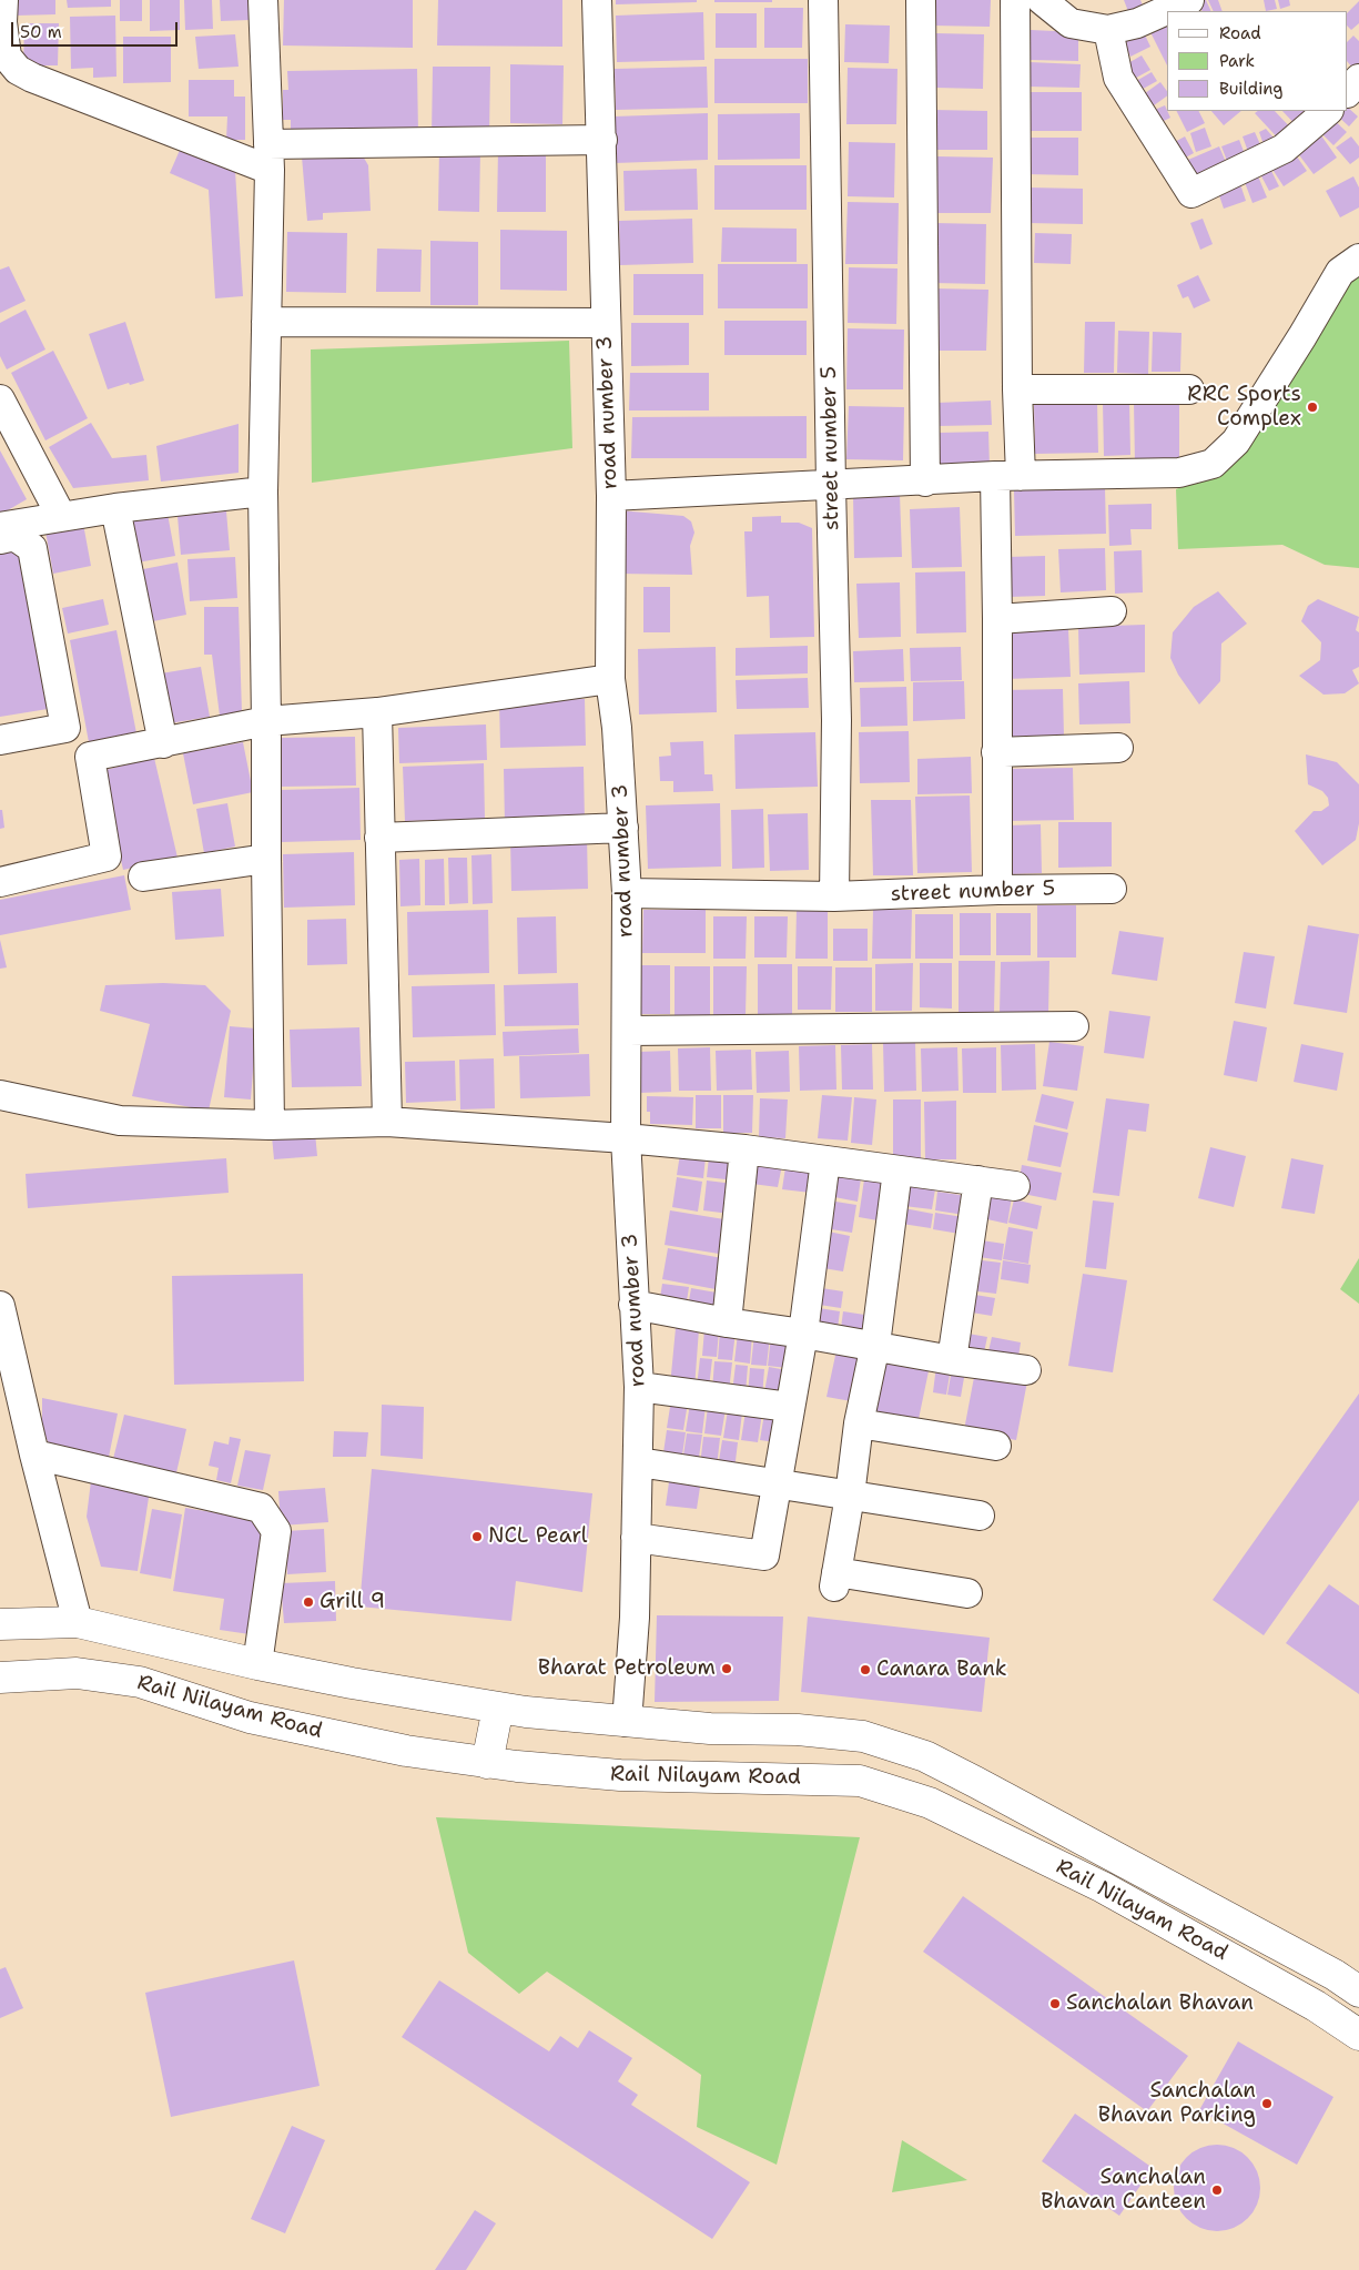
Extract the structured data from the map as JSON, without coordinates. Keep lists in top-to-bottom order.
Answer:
{
  "streets": {
    "main road": ["Rail Nilayam Road"],
    "street": ["road number 3", "street number 5"]
  },
  "crossings": [
    ["road number 3", "street number 5"],
    ["road number 3", "Rail Nilayam Road"]
  ],
  "places": [
    "RRC Sports Complex",
    "NCL Pearl",
    "Grill 9",
    "Bharat Petroleum",
    "Canara Bank",
    "Sanchalan Bhavan",
    "Sanchalan Bhavan Parking",
    "Sanchalan Bhavan Canteen"
  ],
  "legend": ["Road", "Park", "Building"],
  "scale_bar": "50 m"
}
